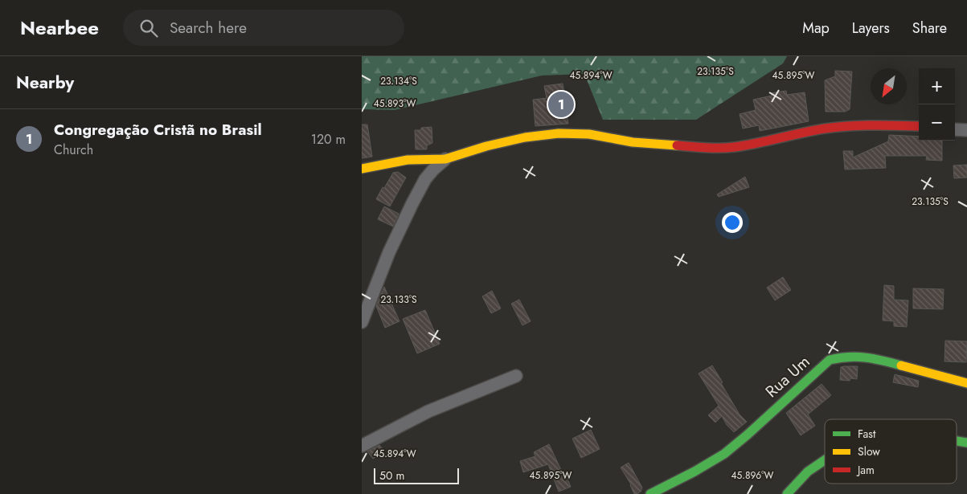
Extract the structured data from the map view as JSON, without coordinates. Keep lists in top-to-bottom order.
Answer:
{
  "streets": {
    "street": ["Rua Um"]
  },
  "legend": ["Fast", "Slow", "Jam"],
  "scale_bar": "50 m",
  "north": "bottom left",
  "page": {
    "header": "Nearbee",
    "search": "Search here",
    "nav": ["Map", "Layers", "Share"],
    "heading": "Nearby",
    "map_buttons": ["+", "−"],
    "pins": "1",
    "list": [
      {
        "mark": "1",
        "name": "Congregação Cristã no Brasil",
        "note": "Church",
        "value": "120 m"
      }
    ],
    "scale": "50 m"
  },
  "coordinates": [
    "23.135°S",
    "45.894°W",
    "45.895°W",
    "23.134°S",
    "45.893°W",
    "23.133°S",
    "45.896°W"
  ]
}
